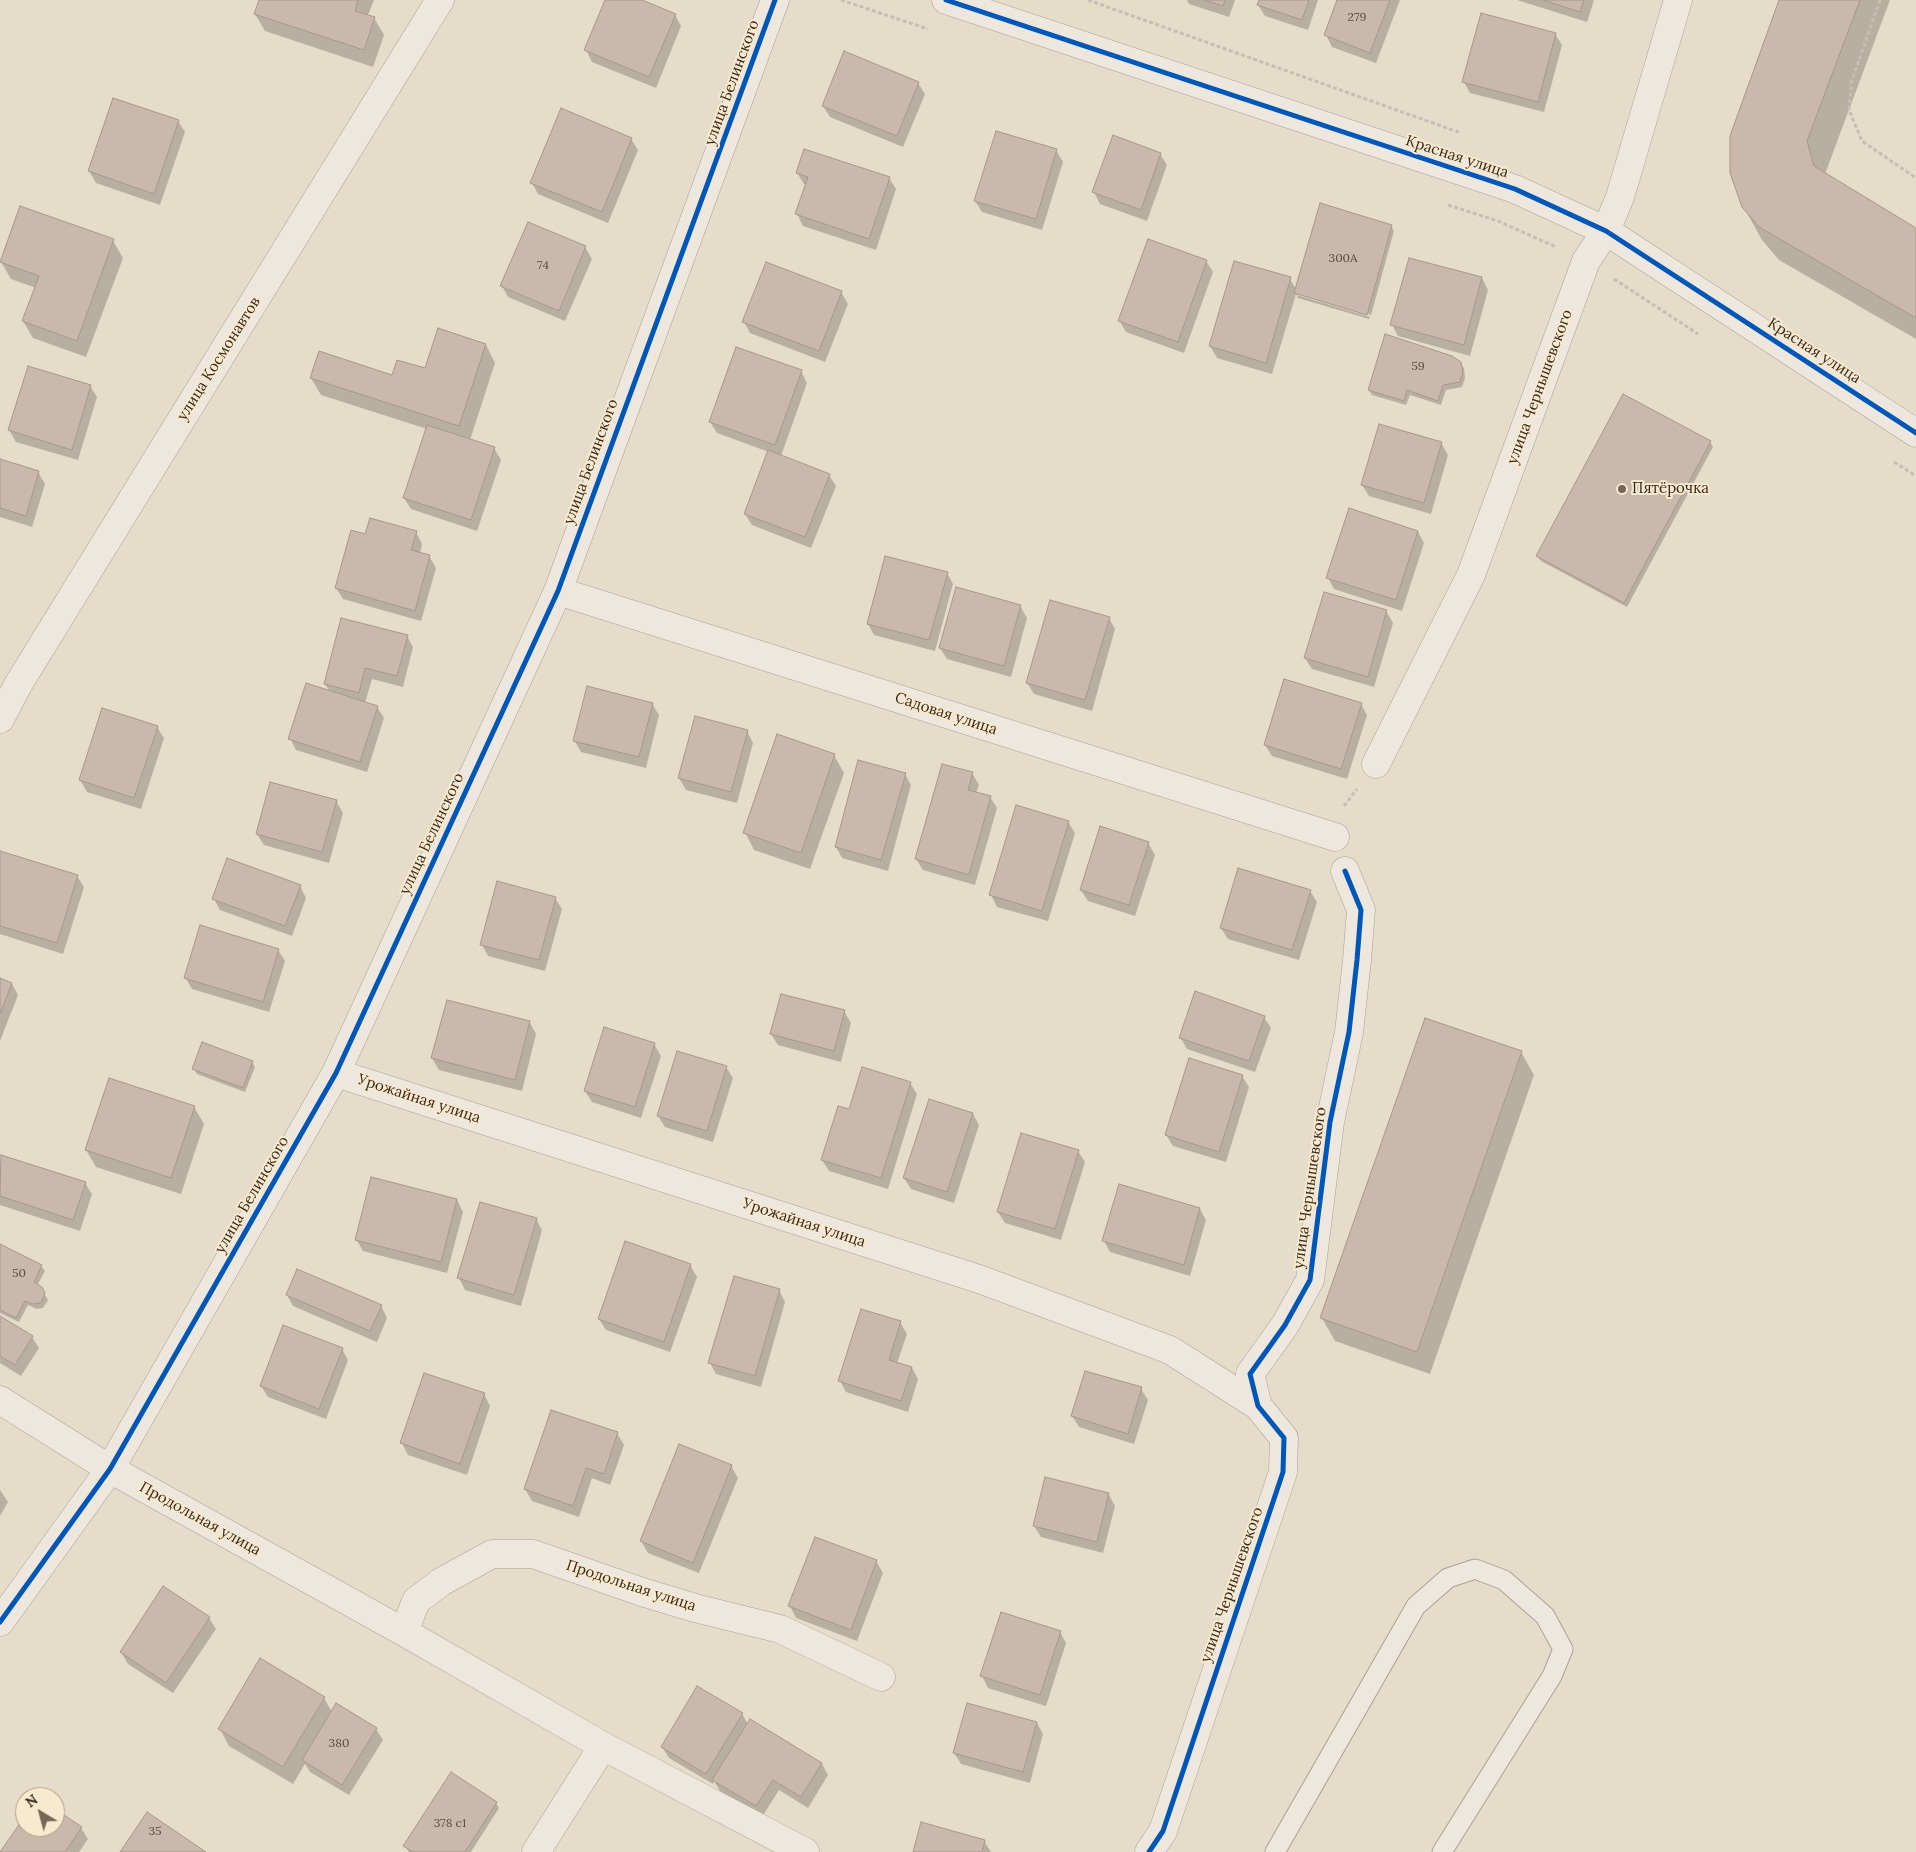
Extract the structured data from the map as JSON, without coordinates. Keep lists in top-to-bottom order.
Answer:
{
  "streets": {
    "street": [
      "улица Белинского",
      "Красная улица",
      "улица Космонавтов",
      "улица Чернышевского",
      "Садовая улица",
      "Урожайная улица",
      "Продольная улица"
    ]
  },
  "crossings": [
    ["улица Белинского", "Садовая улица"],
    ["улица Белинского", "Урожайная улица"],
    ["улица Белинского", "Продольная улица"],
    ["Красная улица", "улица Чернышевского"],
    ["улица Чернышевского", "Урожайная улица"]
  ],
  "places": ["Пятёрочка"],
  "house_numbers": [
    "279",
    "300А",
    "74",
    "59",
    "50",
    "380",
    "378 с1",
    "35"
  ],
  "north": "top left"
}
